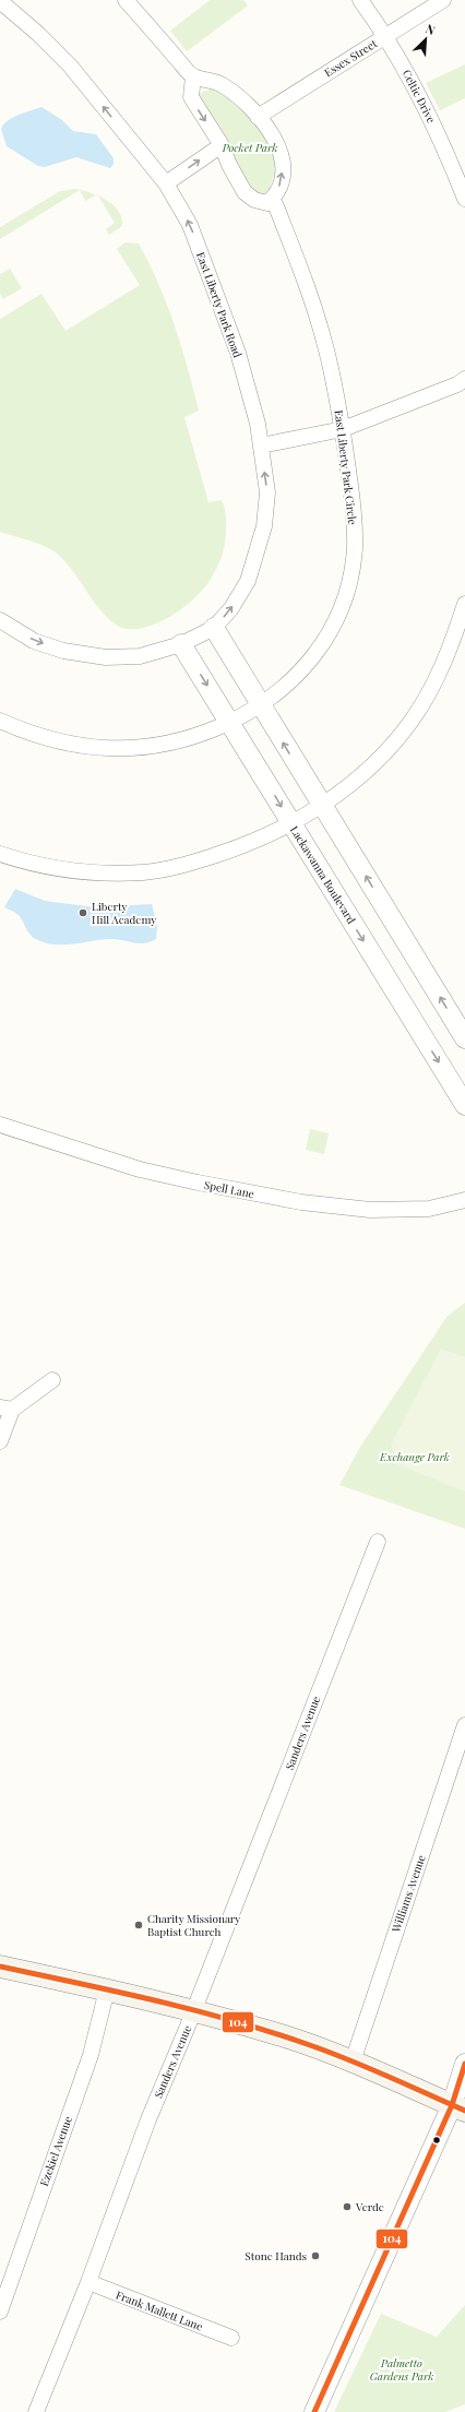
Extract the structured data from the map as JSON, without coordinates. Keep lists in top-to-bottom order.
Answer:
{
  "streets": {
    "street": [
      "Essex Street",
      "Celtic Drive",
      "East Liberty Park Road",
      "East Liberty Park Circle",
      "Lackawanna Boulevard",
      "Spell Lane",
      "Sanders Avenue",
      "Williams Avenue",
      "Ezekiel Avenue",
      "Frank Mallett Lane"
    ]
  },
  "crossings": [
    ["Essex Street", "Celtic Drive"],
    ["East Liberty Park Road", "Lackawanna Boulevard"],
    ["East Liberty Park Circle", "Lackawanna Boulevard"],
    ["Sanders Avenue", "Frank Mallett Lane"]
  ],
  "parks": ["Pocket Park", "Exchange Park", "Palmetto Gardens Park"],
  "places": [
    "Liberty Hill Academy",
    "Charity Missionary Baptist Church",
    "Verde",
    "Stone Hands"
  ],
  "lines": ["transit line 104"],
  "north": "top right"
}
